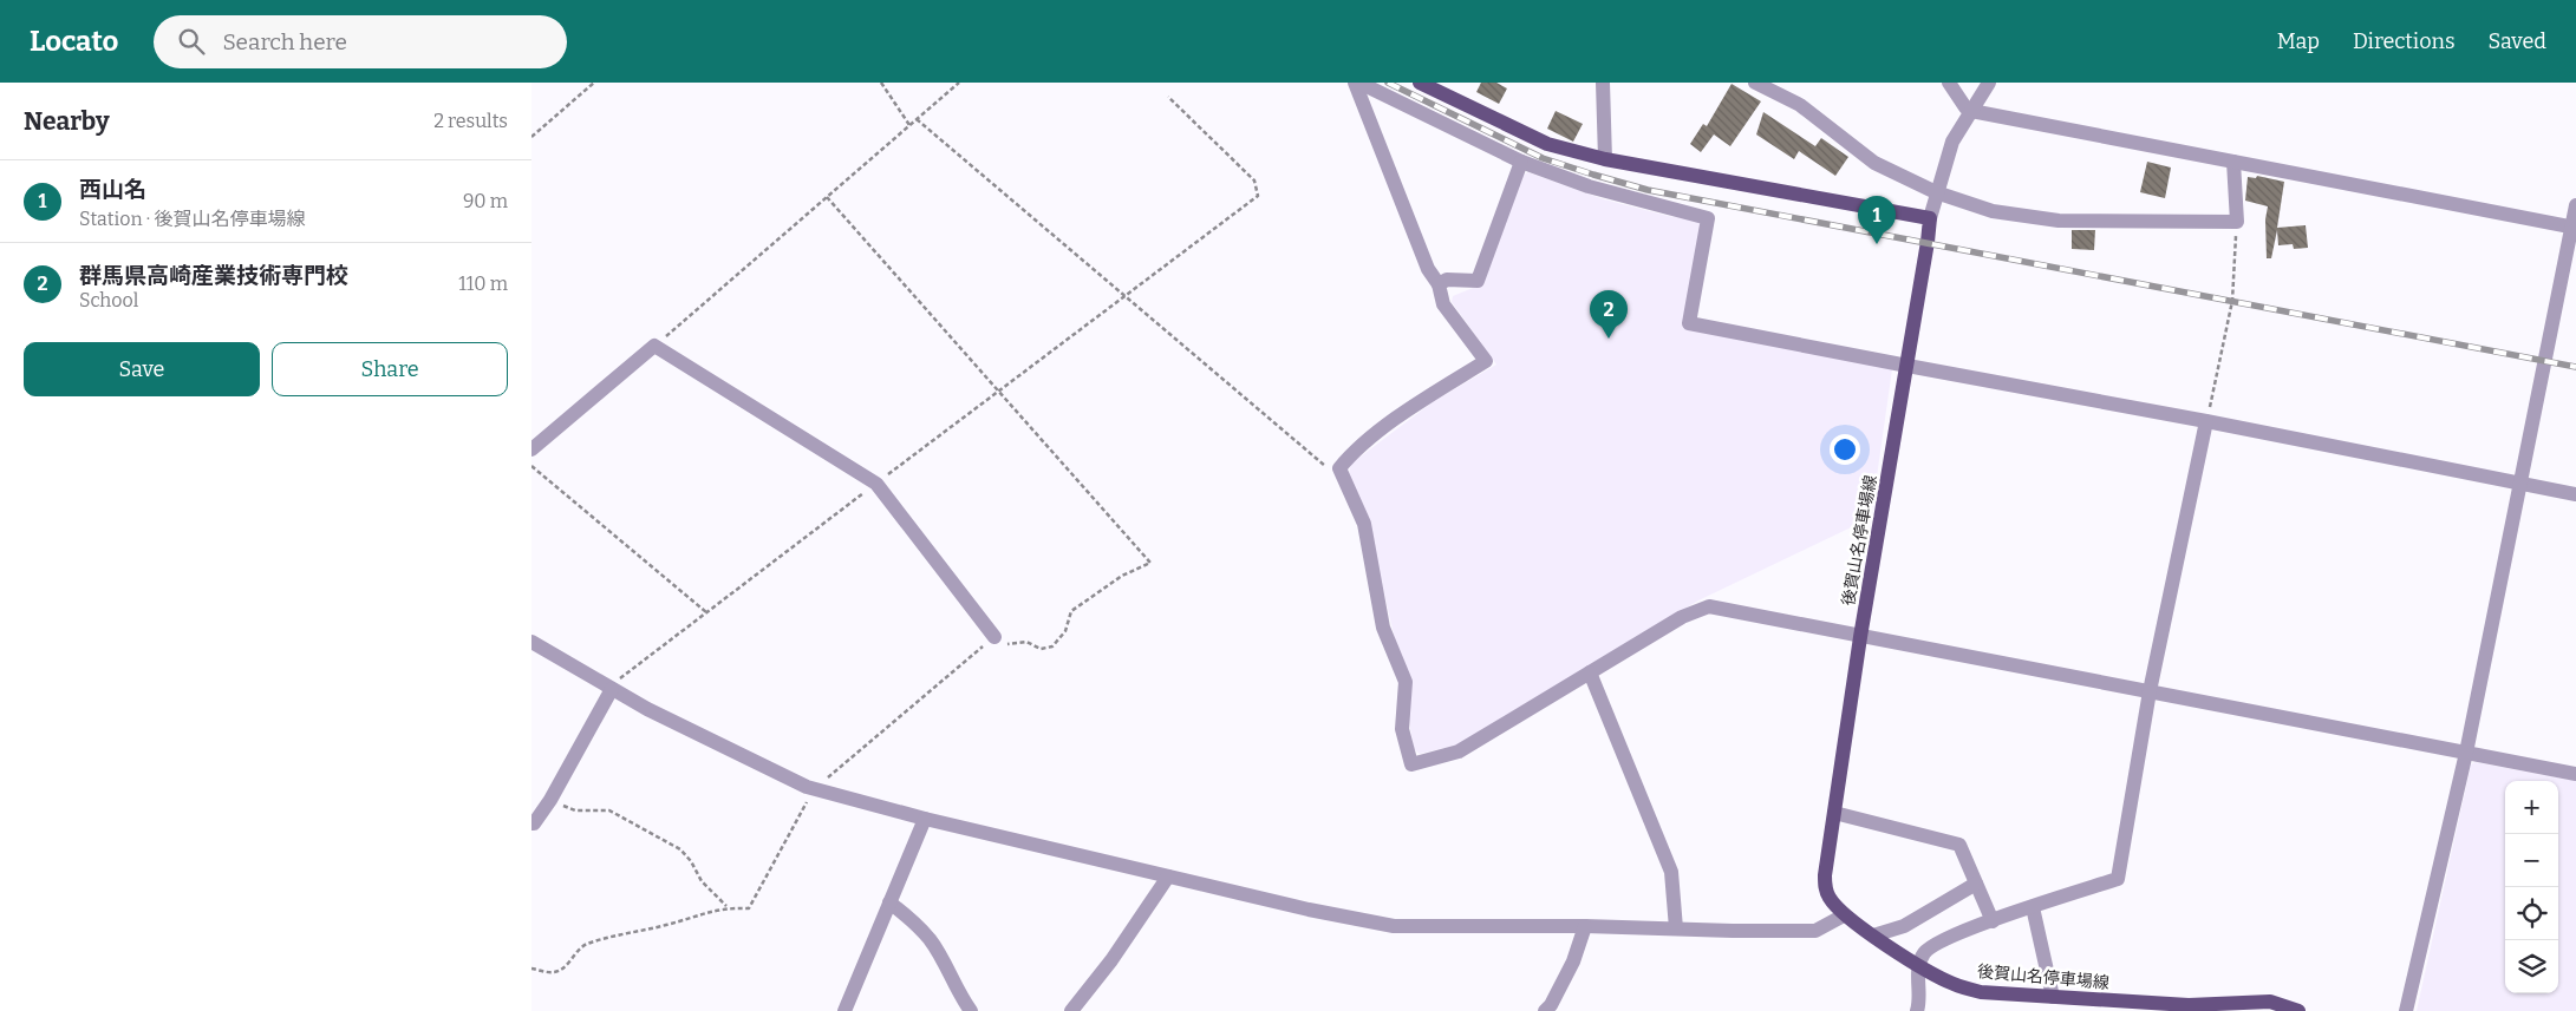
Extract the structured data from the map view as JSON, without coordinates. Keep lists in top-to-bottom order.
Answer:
{
  "streets": {
    "main road": ["後賀山名停車場線"]
  },
  "page": {
    "header": "Locato",
    "search": "Search here",
    "nav": ["Map", "Directions", "Saved"],
    "heading": ["Nearby", "2 results"],
    "list": [
      {
        "mark": "1",
        "name": "西山名",
        "note": "Station · 後賀山名停車場線",
        "value": "90 m"
      },
      {
        "mark": "2",
        "name": "群馬県高崎産業技術専門校",
        "note": "School",
        "value": "110 m"
      }
    ],
    "pins": ["1", "2"],
    "buttons": ["Save", "Share"],
    "map_buttons": ["+", "−"]
  }
}
